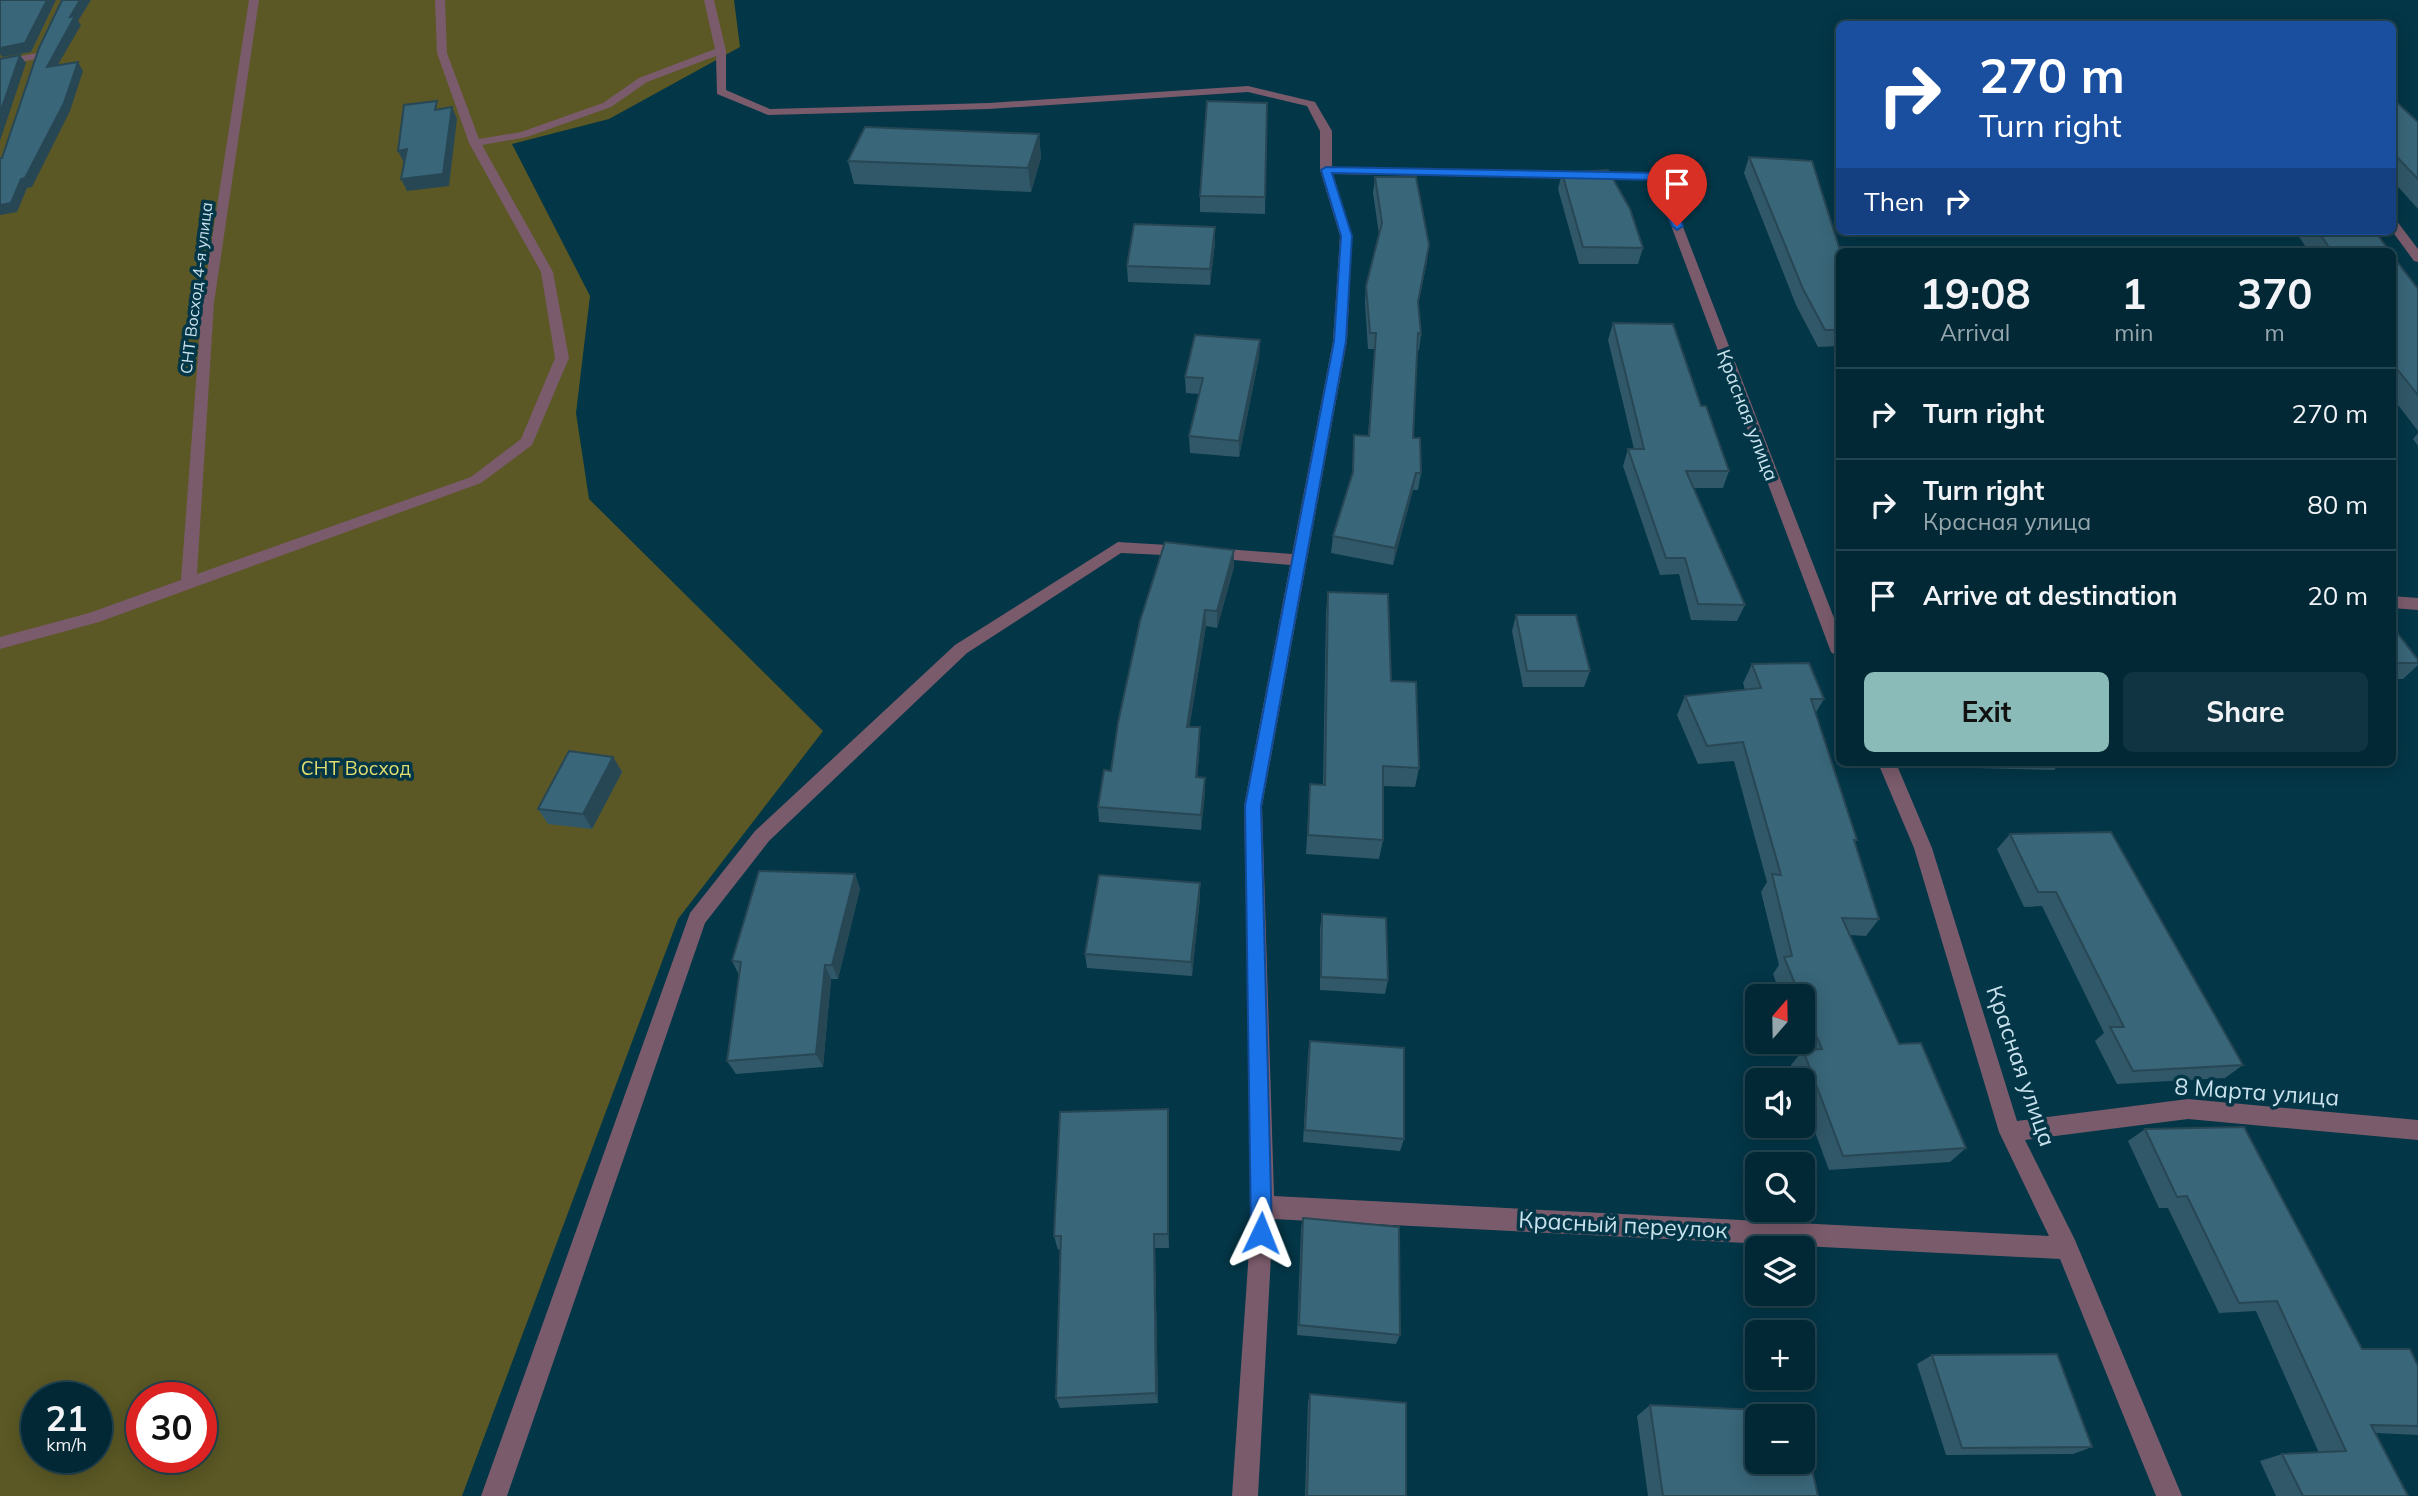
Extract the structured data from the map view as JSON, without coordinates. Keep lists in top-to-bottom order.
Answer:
{
  "streets": {
    "street": [
      "СНТ Восход 4-я улица",
      "Красная улица",
      "8 Марта улица",
      "Красный переулок"
    ]
  },
  "crossings": [
    ["Красная улица", "8 Марта улица"],
    ["Красная улица", "Красный переулок"]
  ],
  "parks": ["СНТ Восход"],
  "north": "top",
  "page": {
    "turn": ["270 m", "Turn right"],
    "then": "Then",
    "eta": [
      "19:08",
      "Arrival",
      "1",
      "min",
      "370",
      "m"
    ],
    "list": [
      {
        "name": "Turn right",
        "value": "270 m"
      },
      {
        "name": "Turn right",
        "note": "Красная улица",
        "value": "80 m"
      },
      {
        "name": "Arrive at destination",
        "value": "20 m"
      }
    ],
    "buttons": ["Exit", "Share"],
    "map_buttons": ["+", "−"],
    "speed": "21 km/h",
    "limit": "30"
  }
}
